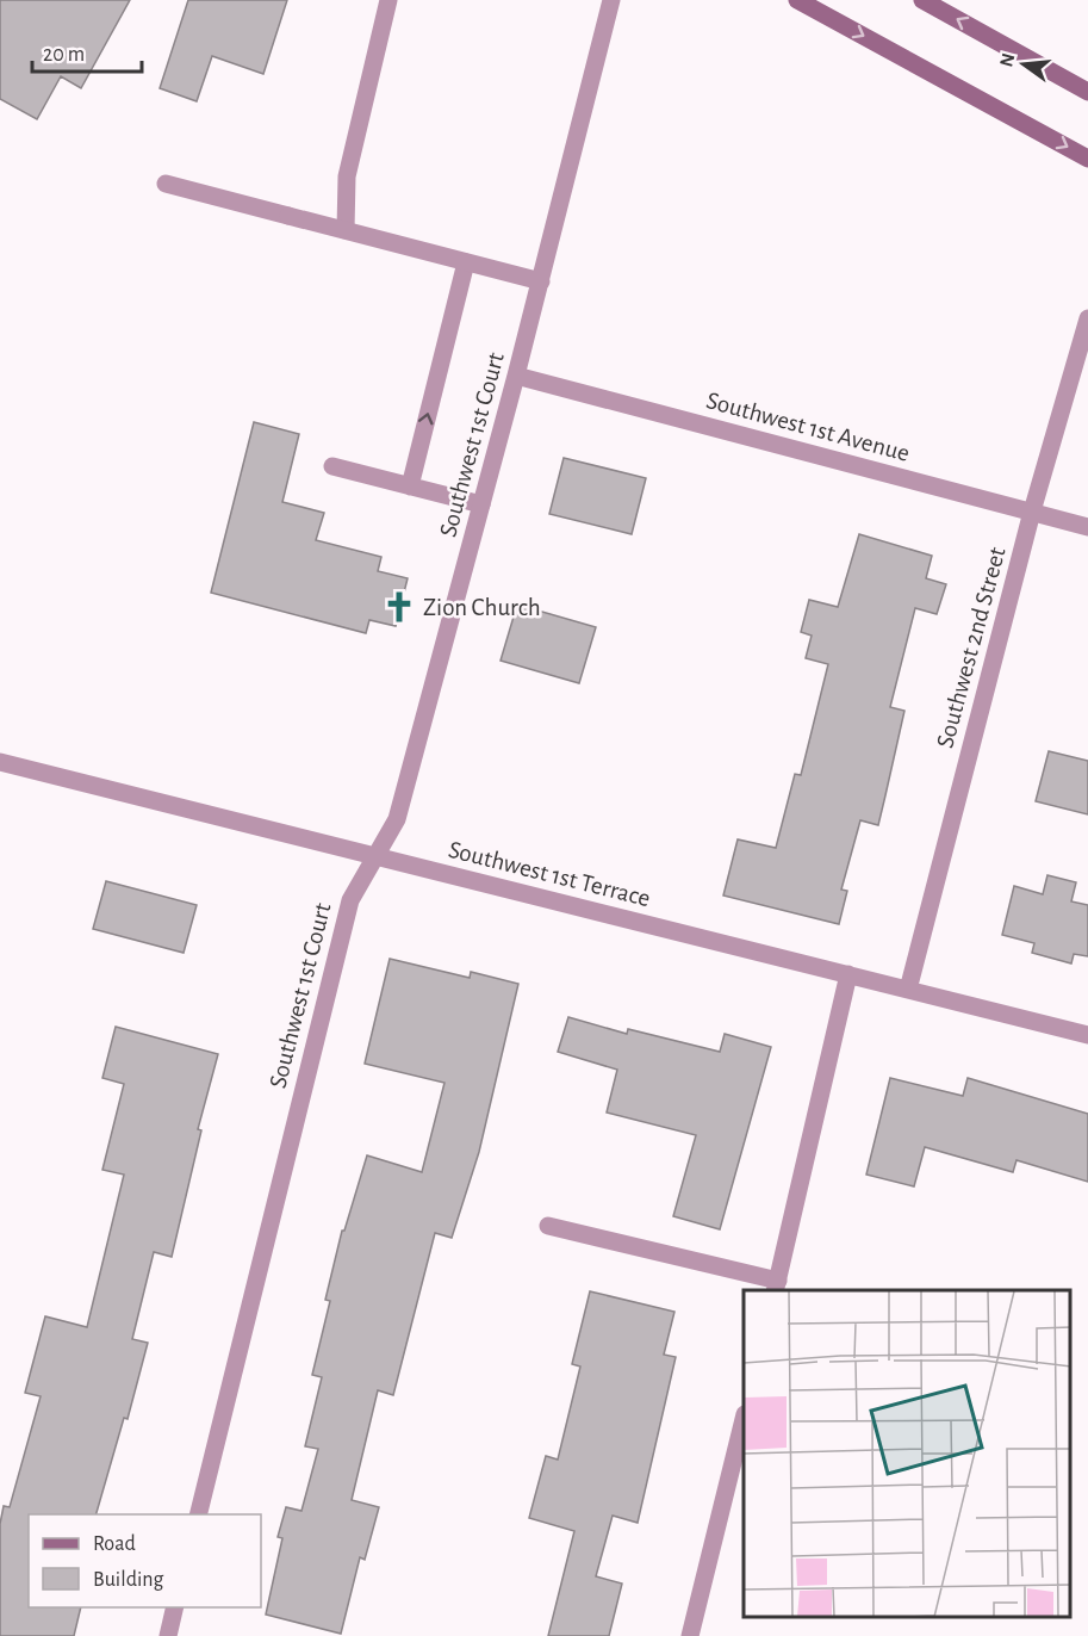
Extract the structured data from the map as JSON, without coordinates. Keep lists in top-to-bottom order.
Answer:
{
  "streets": {
    "street": [
      "Southwest 1st Avenue",
      "Southwest 1st Court",
      "Southwest 2nd Street",
      "Southwest 1st Terrace"
    ]
  },
  "crossings": [
    ["Southwest 1st Avenue", "Southwest 1st Court"],
    ["Southwest 1st Avenue", "Southwest 2nd Street"],
    ["Southwest 1st Court", "Southwest 1st Terrace"],
    ["Southwest 2nd Street", "Southwest 1st Terrace"]
  ],
  "places": {
    "church": ["Zion Church"]
  },
  "legend": ["Road", "Building"],
  "scale_bar": "20 m",
  "north": "left"
}
